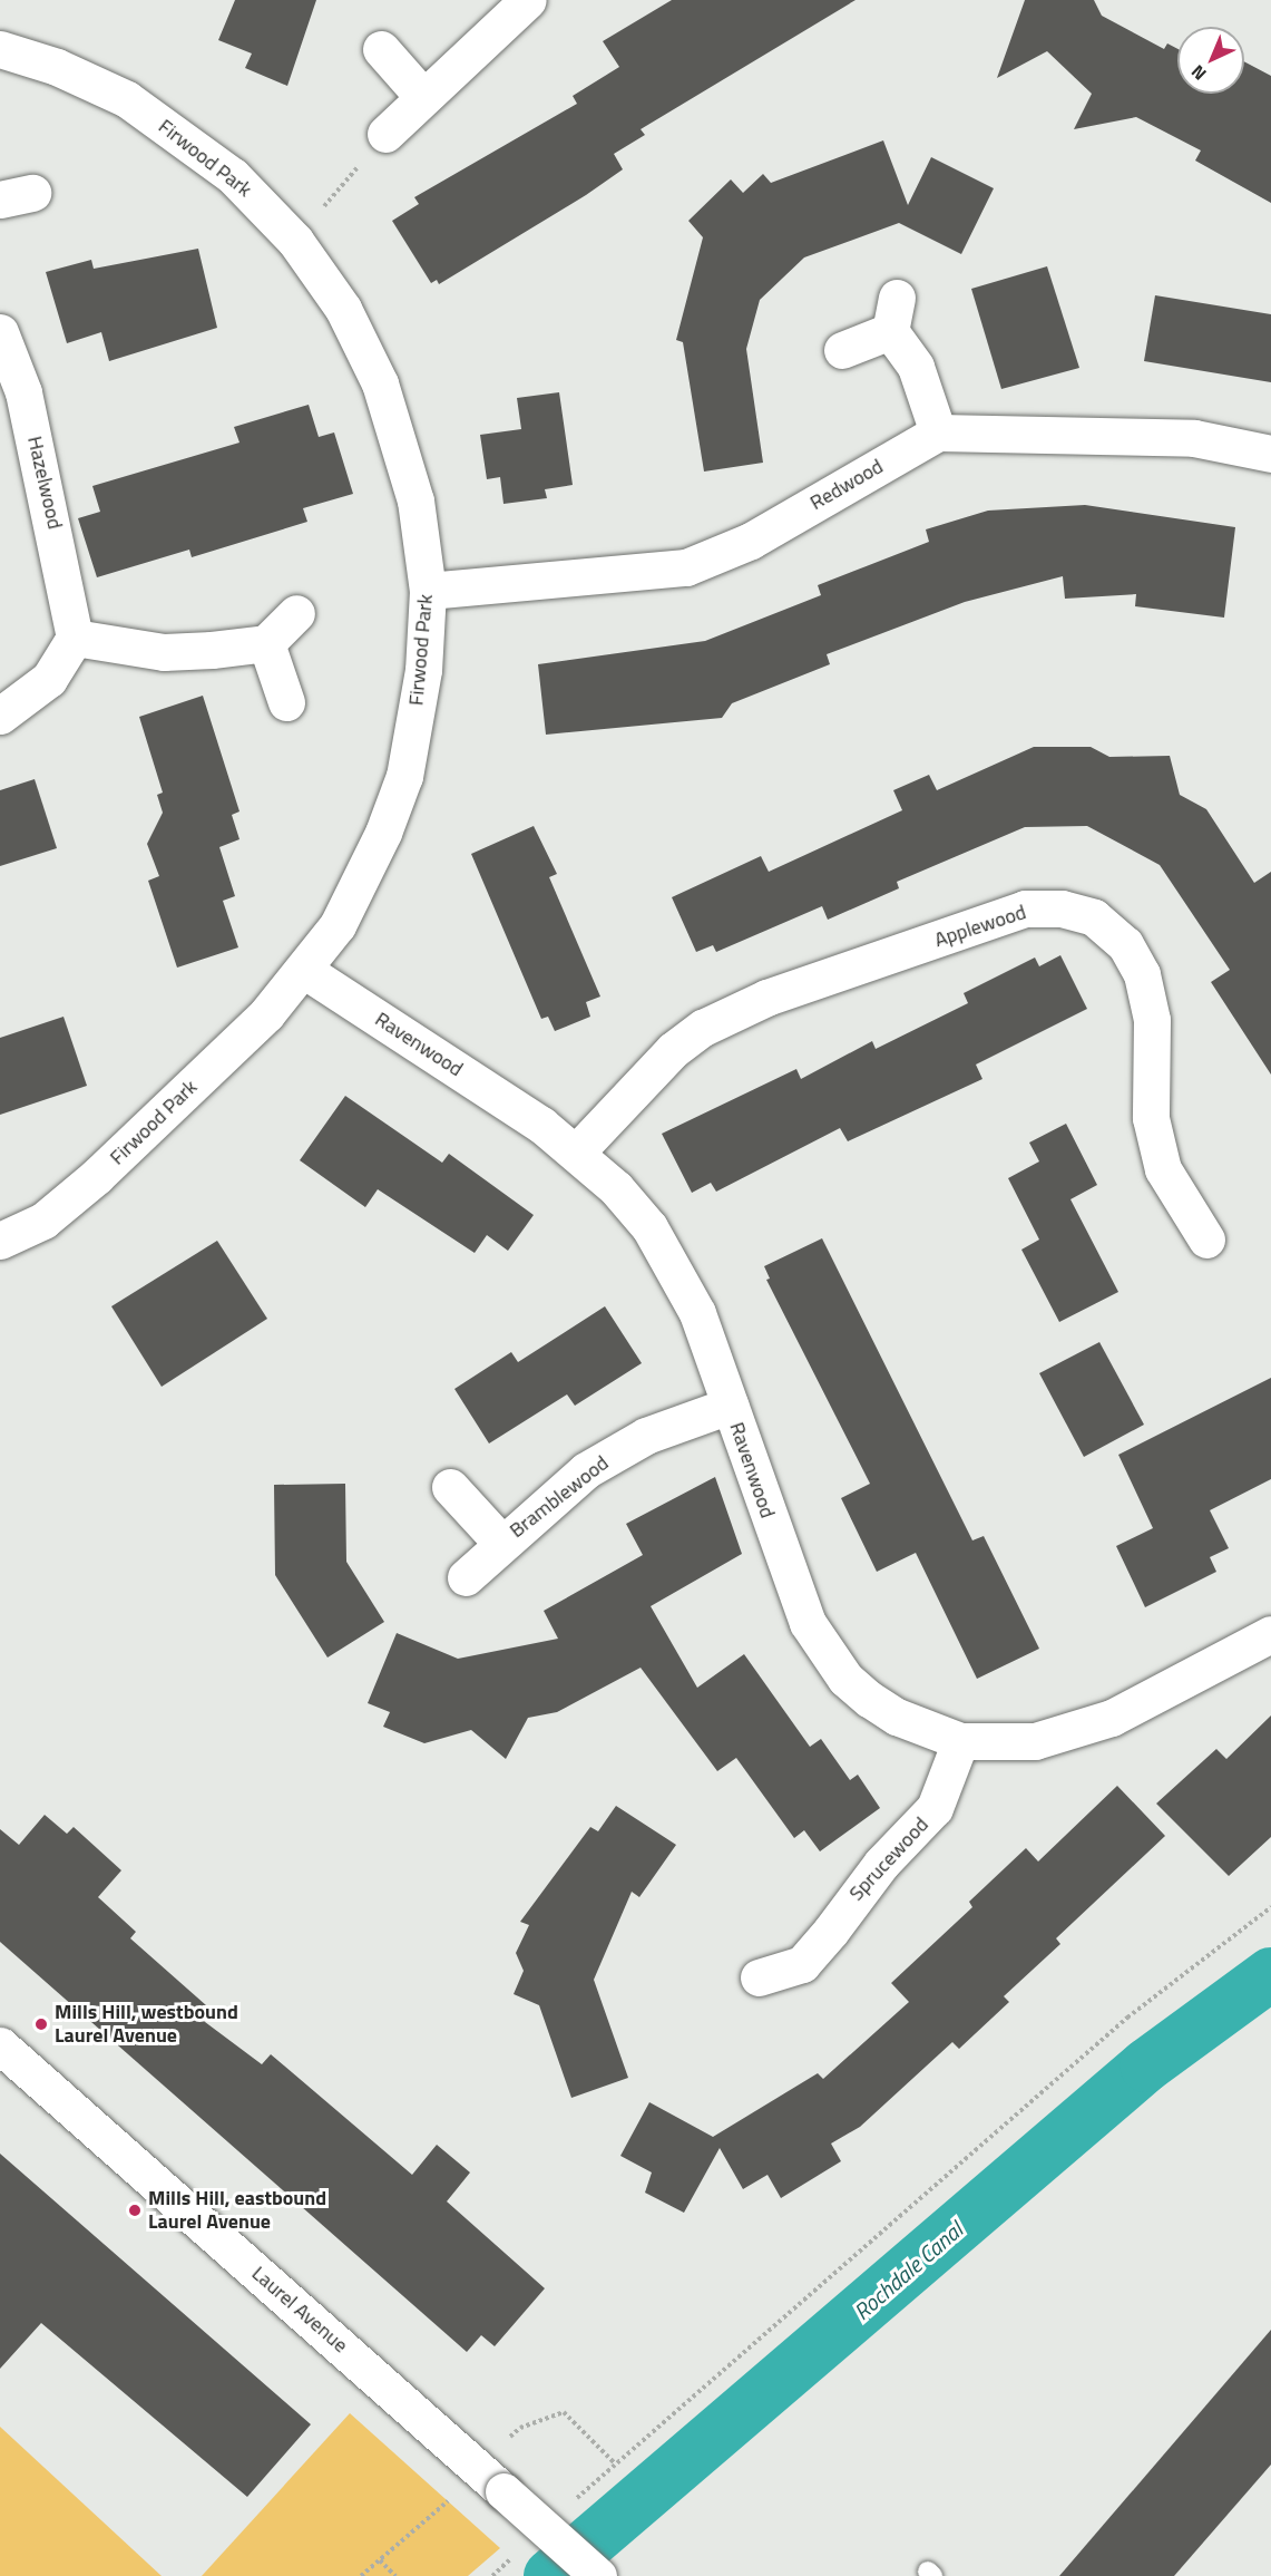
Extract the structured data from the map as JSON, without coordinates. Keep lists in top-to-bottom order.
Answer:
{
  "streets": {
    "street": [
      "Firwood Park",
      "Hazelwood",
      "Redwood",
      "Applewood",
      "Ravenwood",
      "Bramblewood",
      "Sprucewood",
      "Laurel Avenue"
    ]
  },
  "crossings": [
    ["Firwood Park", "Redwood"],
    ["Firwood Park", "Ravenwood"],
    ["Applewood", "Ravenwood"],
    ["Ravenwood", "Bramblewood"],
    ["Ravenwood", "Sprucewood"]
  ],
  "water": ["Rochdale Canal"],
  "places": ["Mills Hill, westbound Laurel Avenue", "Mills Hill, eastbound Laurel Avenue"],
  "north": "bottom left"
}
